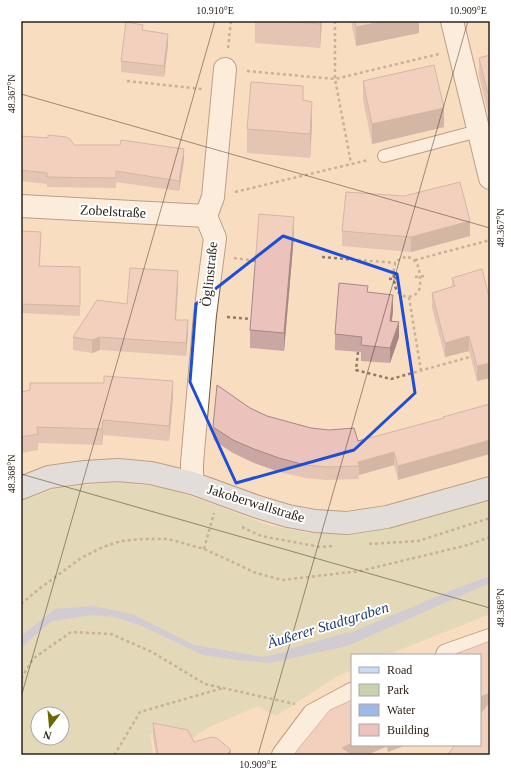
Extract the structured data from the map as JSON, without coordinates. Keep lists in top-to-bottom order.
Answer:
{
  "streets": {
    "street": ["Zobelstraße", "Öglinstraße", "Jakoberwallstraße"]
  },
  "crossings": [
    ["Zobelstraße", "Öglinstraße"],
    ["Öglinstraße", "Jakoberwallstraße"]
  ],
  "water": ["Äußerer Stadtgraben"],
  "legend": [
    "Road",
    "Park",
    "Water",
    "Building"
  ],
  "north": "bottom",
  "coordinates": [
    "10.910°E",
    "10.909°E",
    "48.367°N",
    "48.368°N"
  ]
}
